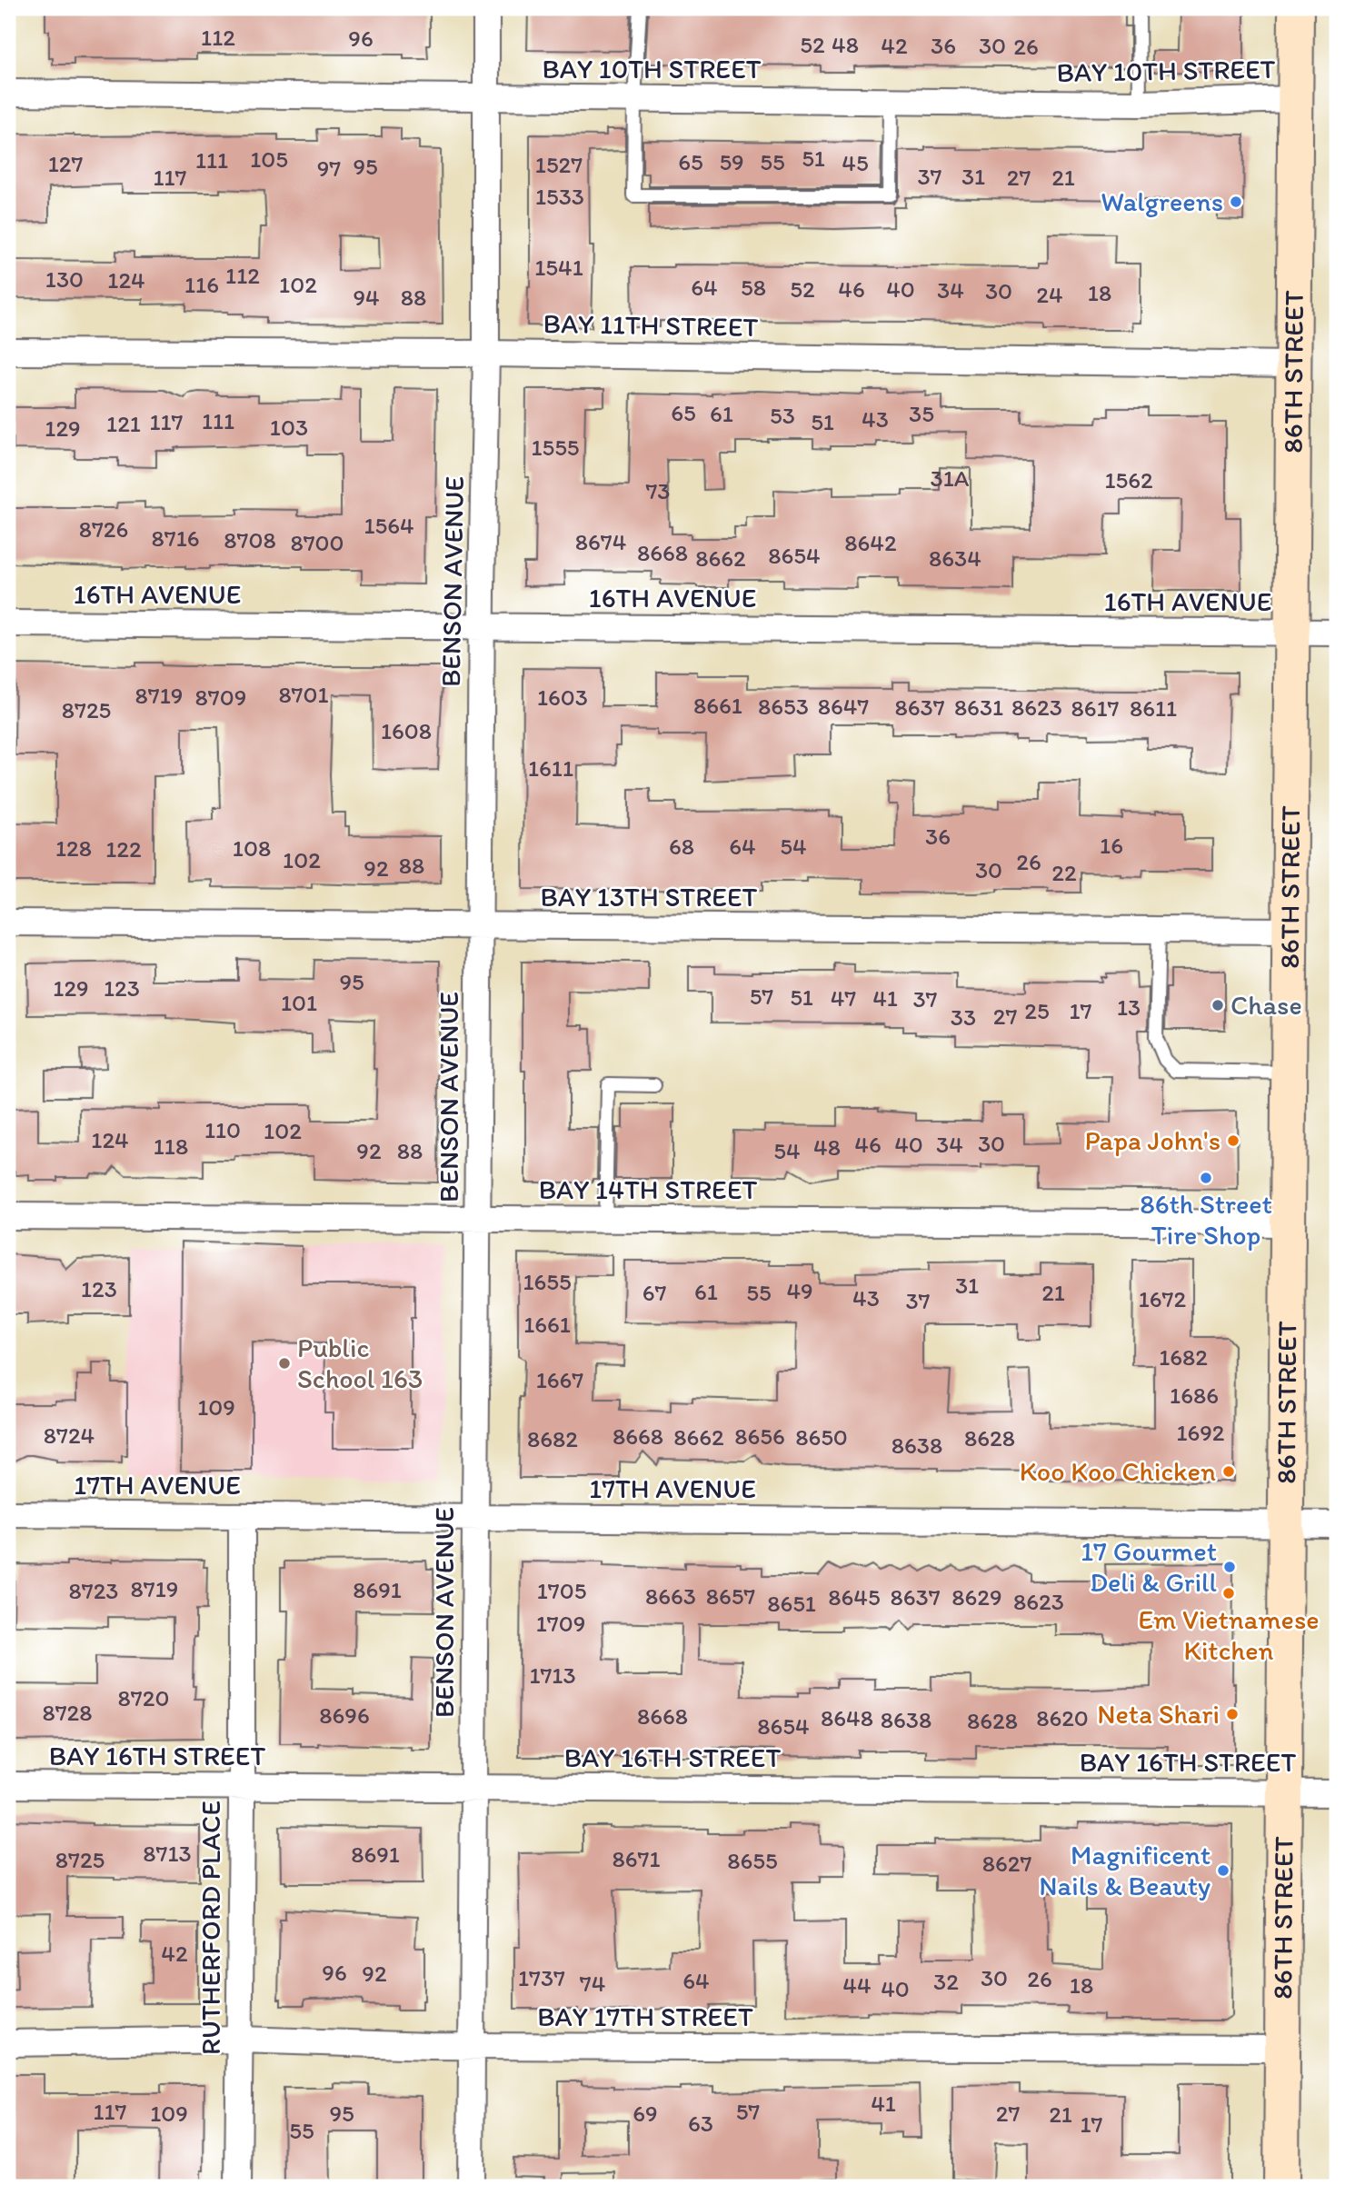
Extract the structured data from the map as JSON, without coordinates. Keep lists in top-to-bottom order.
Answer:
{
  "streets": {
    "main road": ["86TH STREET"],
    "street": [
      "BAY 10TH STREET",
      "BAY 11TH STREET",
      "BENSON AVENUE",
      "16TH AVENUE",
      "BAY 13TH STREET",
      "BAY 14TH STREET",
      "17TH AVENUE",
      "BAY 16TH STREET",
      "RUTHERFORD PLACE",
      "BAY 17TH STREET"
    ]
  },
  "crossings": [
    ["BAY 10TH STREET", "86TH STREET"],
    ["BAY 10TH STREET", "BENSON AVENUE"],
    ["BAY 11TH STREET", "86TH STREET"],
    ["BAY 11TH STREET", "BENSON AVENUE"],
    ["86TH STREET", "16TH AVENUE"],
    ["86TH STREET", "BAY 13TH STREET"],
    ["86TH STREET", "BAY 14TH STREET"],
    ["86TH STREET", "17TH AVENUE"],
    ["86TH STREET", "BAY 16TH STREET"],
    ["86TH STREET", "BAY 17TH STREET"],
    ["BENSON AVENUE", "16TH AVENUE"],
    ["BENSON AVENUE", "BAY 13TH STREET"],
    ["BENSON AVENUE", "BAY 14TH STREET"],
    ["BENSON AVENUE", "17TH AVENUE"],
    ["BENSON AVENUE", "BAY 16TH STREET"],
    ["BENSON AVENUE", "BAY 17TH STREET"],
    ["17TH AVENUE", "RUTHERFORD PLACE"],
    ["BAY 16TH STREET", "RUTHERFORD PLACE"],
    ["RUTHERFORD PLACE", "BAY 17TH STREET"]
  ],
  "places": [
    "Walgreens",
    "Chase",
    "Papa John's",
    "86th Street Tire Shop",
    "Public School 163",
    "Koo Koo Chicken",
    "17 Gourmet Deli & Grill",
    "Em Vietnamese Kitchen",
    "Neta Shari",
    "Magnificent Nails & Beauty"
  ],
  "house_numbers": [
    "112",
    "96",
    "52",
    "48",
    "42",
    "36",
    "30",
    "26",
    "51",
    "105",
    "111",
    "65",
    "59",
    "55",
    "45",
    "127",
    "1527",
    "95",
    "97",
    "37",
    "31",
    "117",
    "27",
    "21",
    "1533",
    "1541",
    "112",
    "130",
    "124",
    "116",
    "102",
    "64",
    "58",
    "52",
    "46",
    "40",
    "34",
    "30",
    "18",
    "24",
    "94",
    "88",
    "65",
    "61",
    "35",
    "53",
    "43",
    "111",
    "117",
    "51",
    "121",
    "103",
    "129",
    "1555",
    "31A",
    "1562",
    "73",
    "1564",
    "8726",
    "8716",
    "8708",
    "8674",
    "8700",
    "8642",
    "8668",
    "8654",
    "8662",
    "8634",
    "8701",
    "8719",
    "8709",
    "1603",
    "8661",
    "8653",
    "8647",
    "8637",
    "8631",
    "8623",
    "8617",
    "8611",
    "8725",
    "1608",
    "1611",
    "36",
    "16",
    "68",
    "64",
    "54",
    "128",
    "108",
    "122",
    "102",
    "26",
    "88",
    "92",
    "30",
    "22",
    "95",
    "129",
    "123",
    "57",
    "51",
    "47",
    "41",
    "37",
    "101",
    "13",
    "25",
    "17",
    "27",
    "33",
    "110",
    "102",
    "124",
    "30",
    "46",
    "40",
    "34",
    "118",
    "48",
    "92",
    "88",
    "54",
    "1655",
    "31",
    "123",
    "49",
    "61",
    "67",
    "55",
    "21",
    "43",
    "1672",
    "37",
    "1661",
    "1682",
    "1667",
    "1686",
    "109",
    "1692",
    "8724",
    "8668",
    "8656",
    "8662",
    "8650",
    "8628",
    "8682",
    "8638",
    "8719",
    "8691",
    "8723",
    "1705",
    "8663",
    "8657",
    "8645",
    "8637",
    "8629",
    "8623",
    "8651",
    "1709",
    "1713",
    "8720",
    "8728",
    "8696",
    "8668",
    "8648",
    "8620",
    "8638",
    "8628",
    "8654",
    "8713",
    "8691",
    "8671",
    "8725",
    "8655",
    "8627",
    "42",
    "96",
    "92",
    "1737",
    "30",
    "26",
    "64",
    "32",
    "74",
    "44",
    "18",
    "40",
    "41",
    "117",
    "57",
    "109",
    "95",
    "69",
    "27",
    "21",
    "63",
    "17",
    "55"
  ]
}
